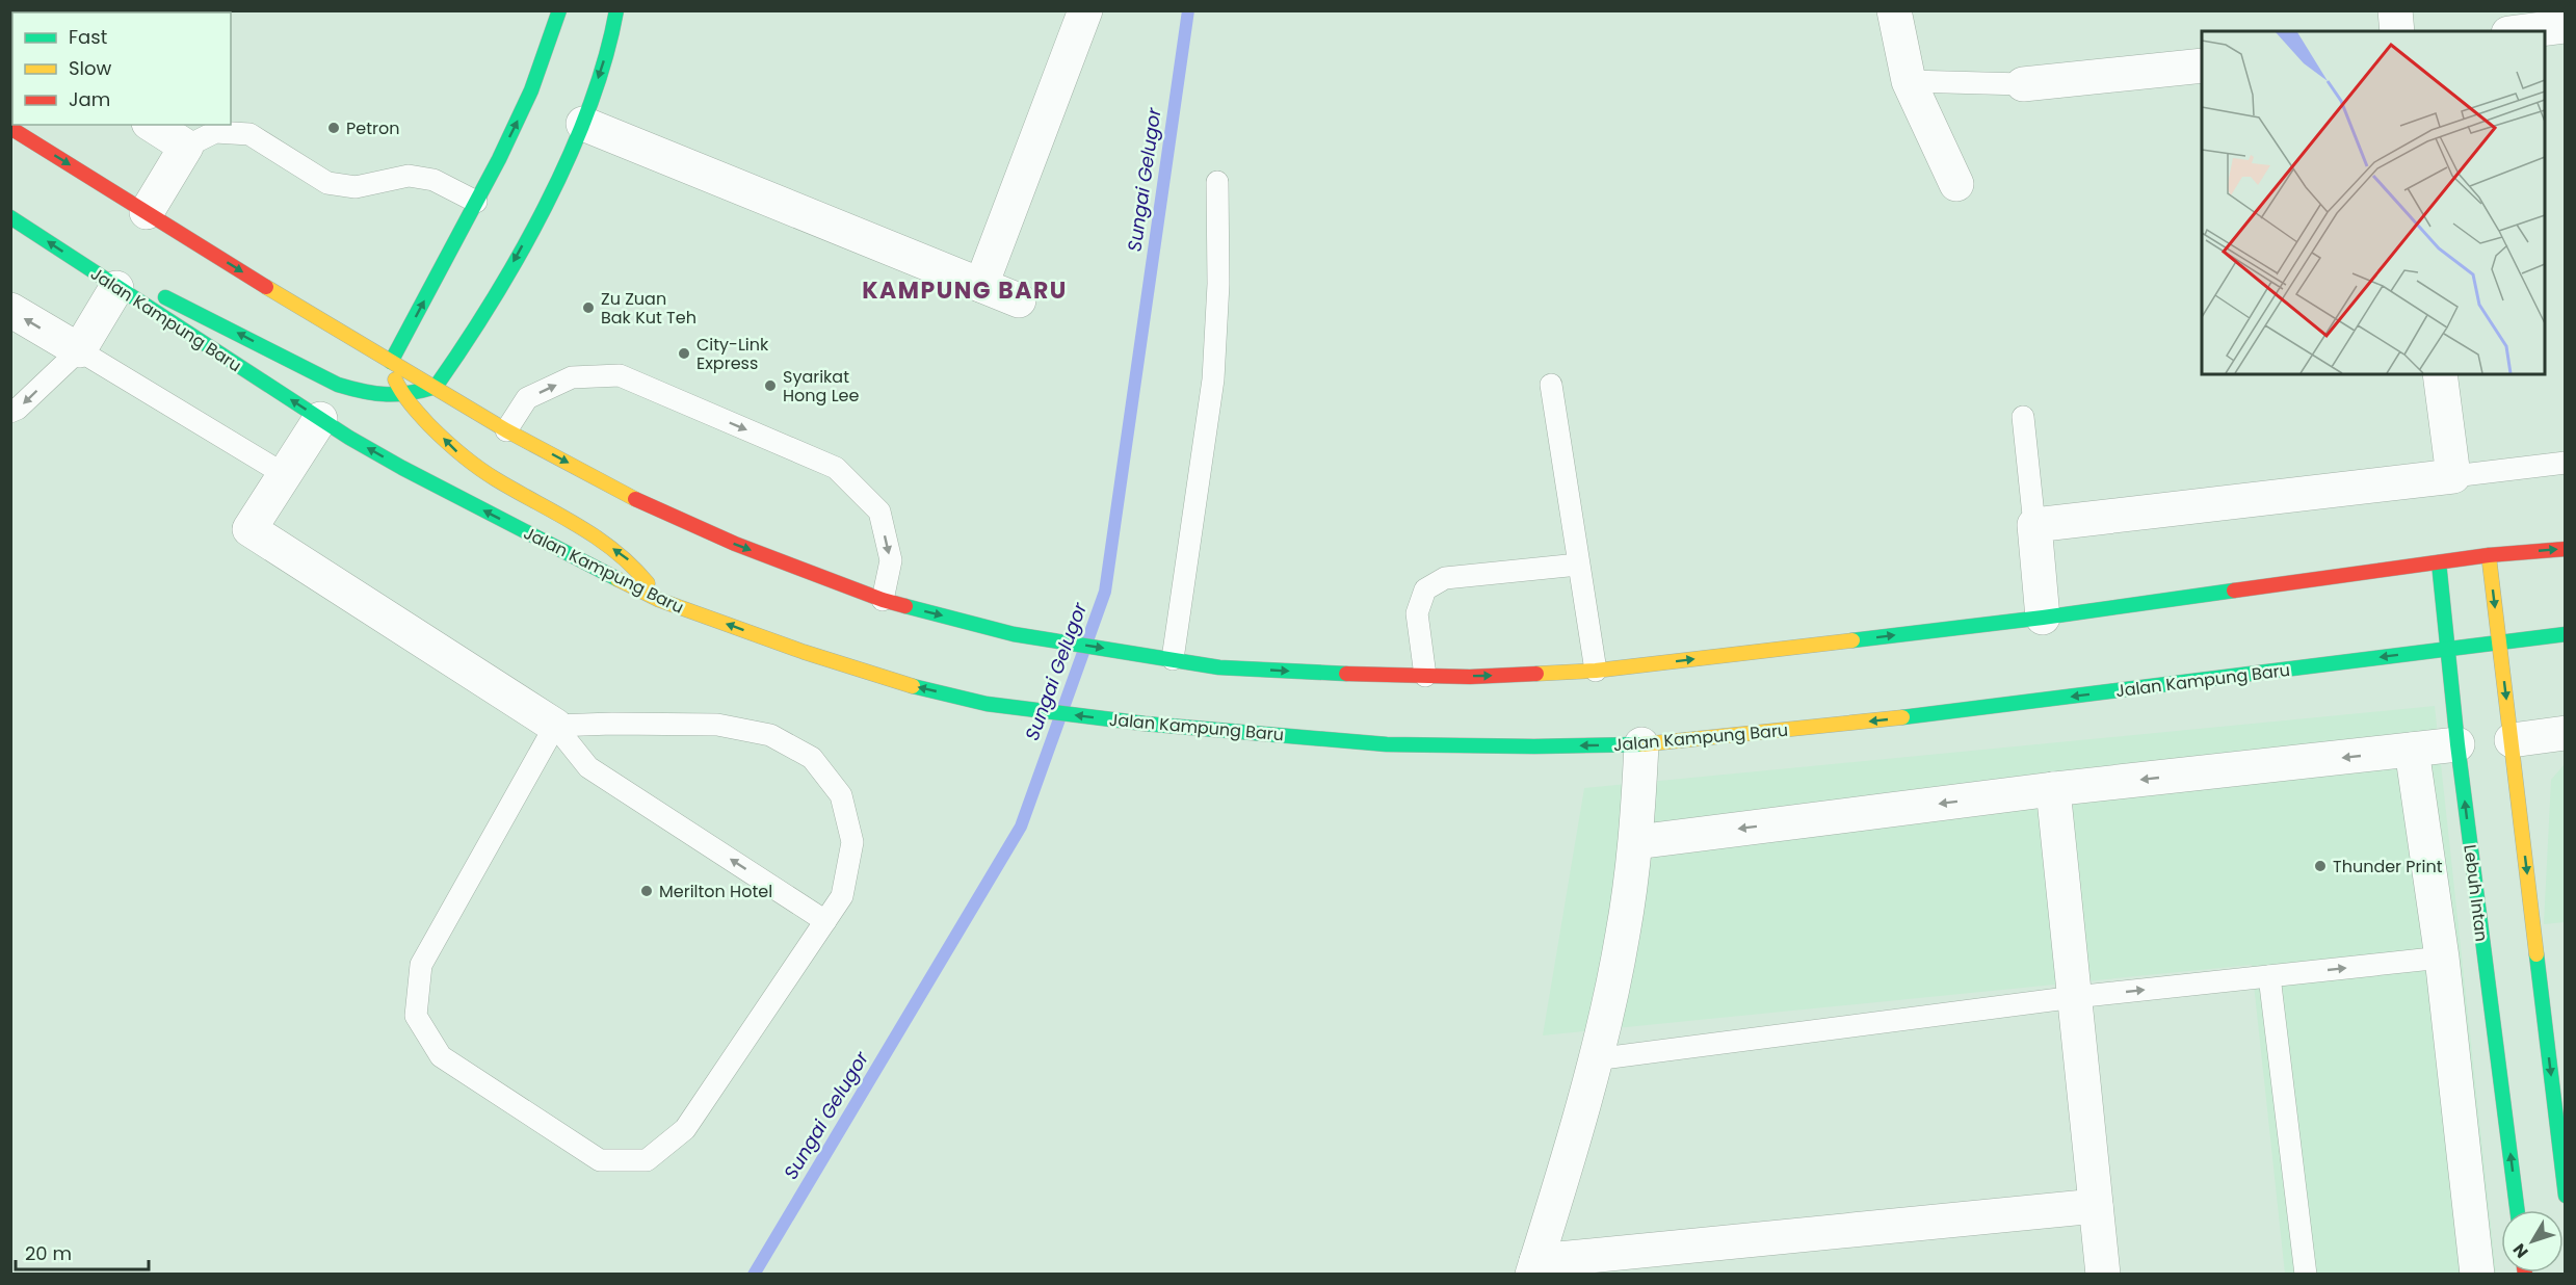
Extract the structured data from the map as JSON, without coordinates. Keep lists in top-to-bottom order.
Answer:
{
  "streets": {
    "main road": ["Jalan Kampung Baru", "Lebuh Intan"]
  },
  "crossings": [
    ["Jalan Kampung Baru", "Lebuh Intan"]
  ],
  "districts": ["KAMPUNG BARU"],
  "water": ["Sungai Gelugor"],
  "places": [
    "Petron",
    "Zu Zuan Bak Kut Teh",
    "City-Link Express",
    "Syarikat Hong Lee",
    "Thunder Print",
    "Merilton Hotel"
  ],
  "legend": ["Fast", "Slow", "Jam"],
  "scale_bar": "20 m",
  "north": "bottom left"
}
